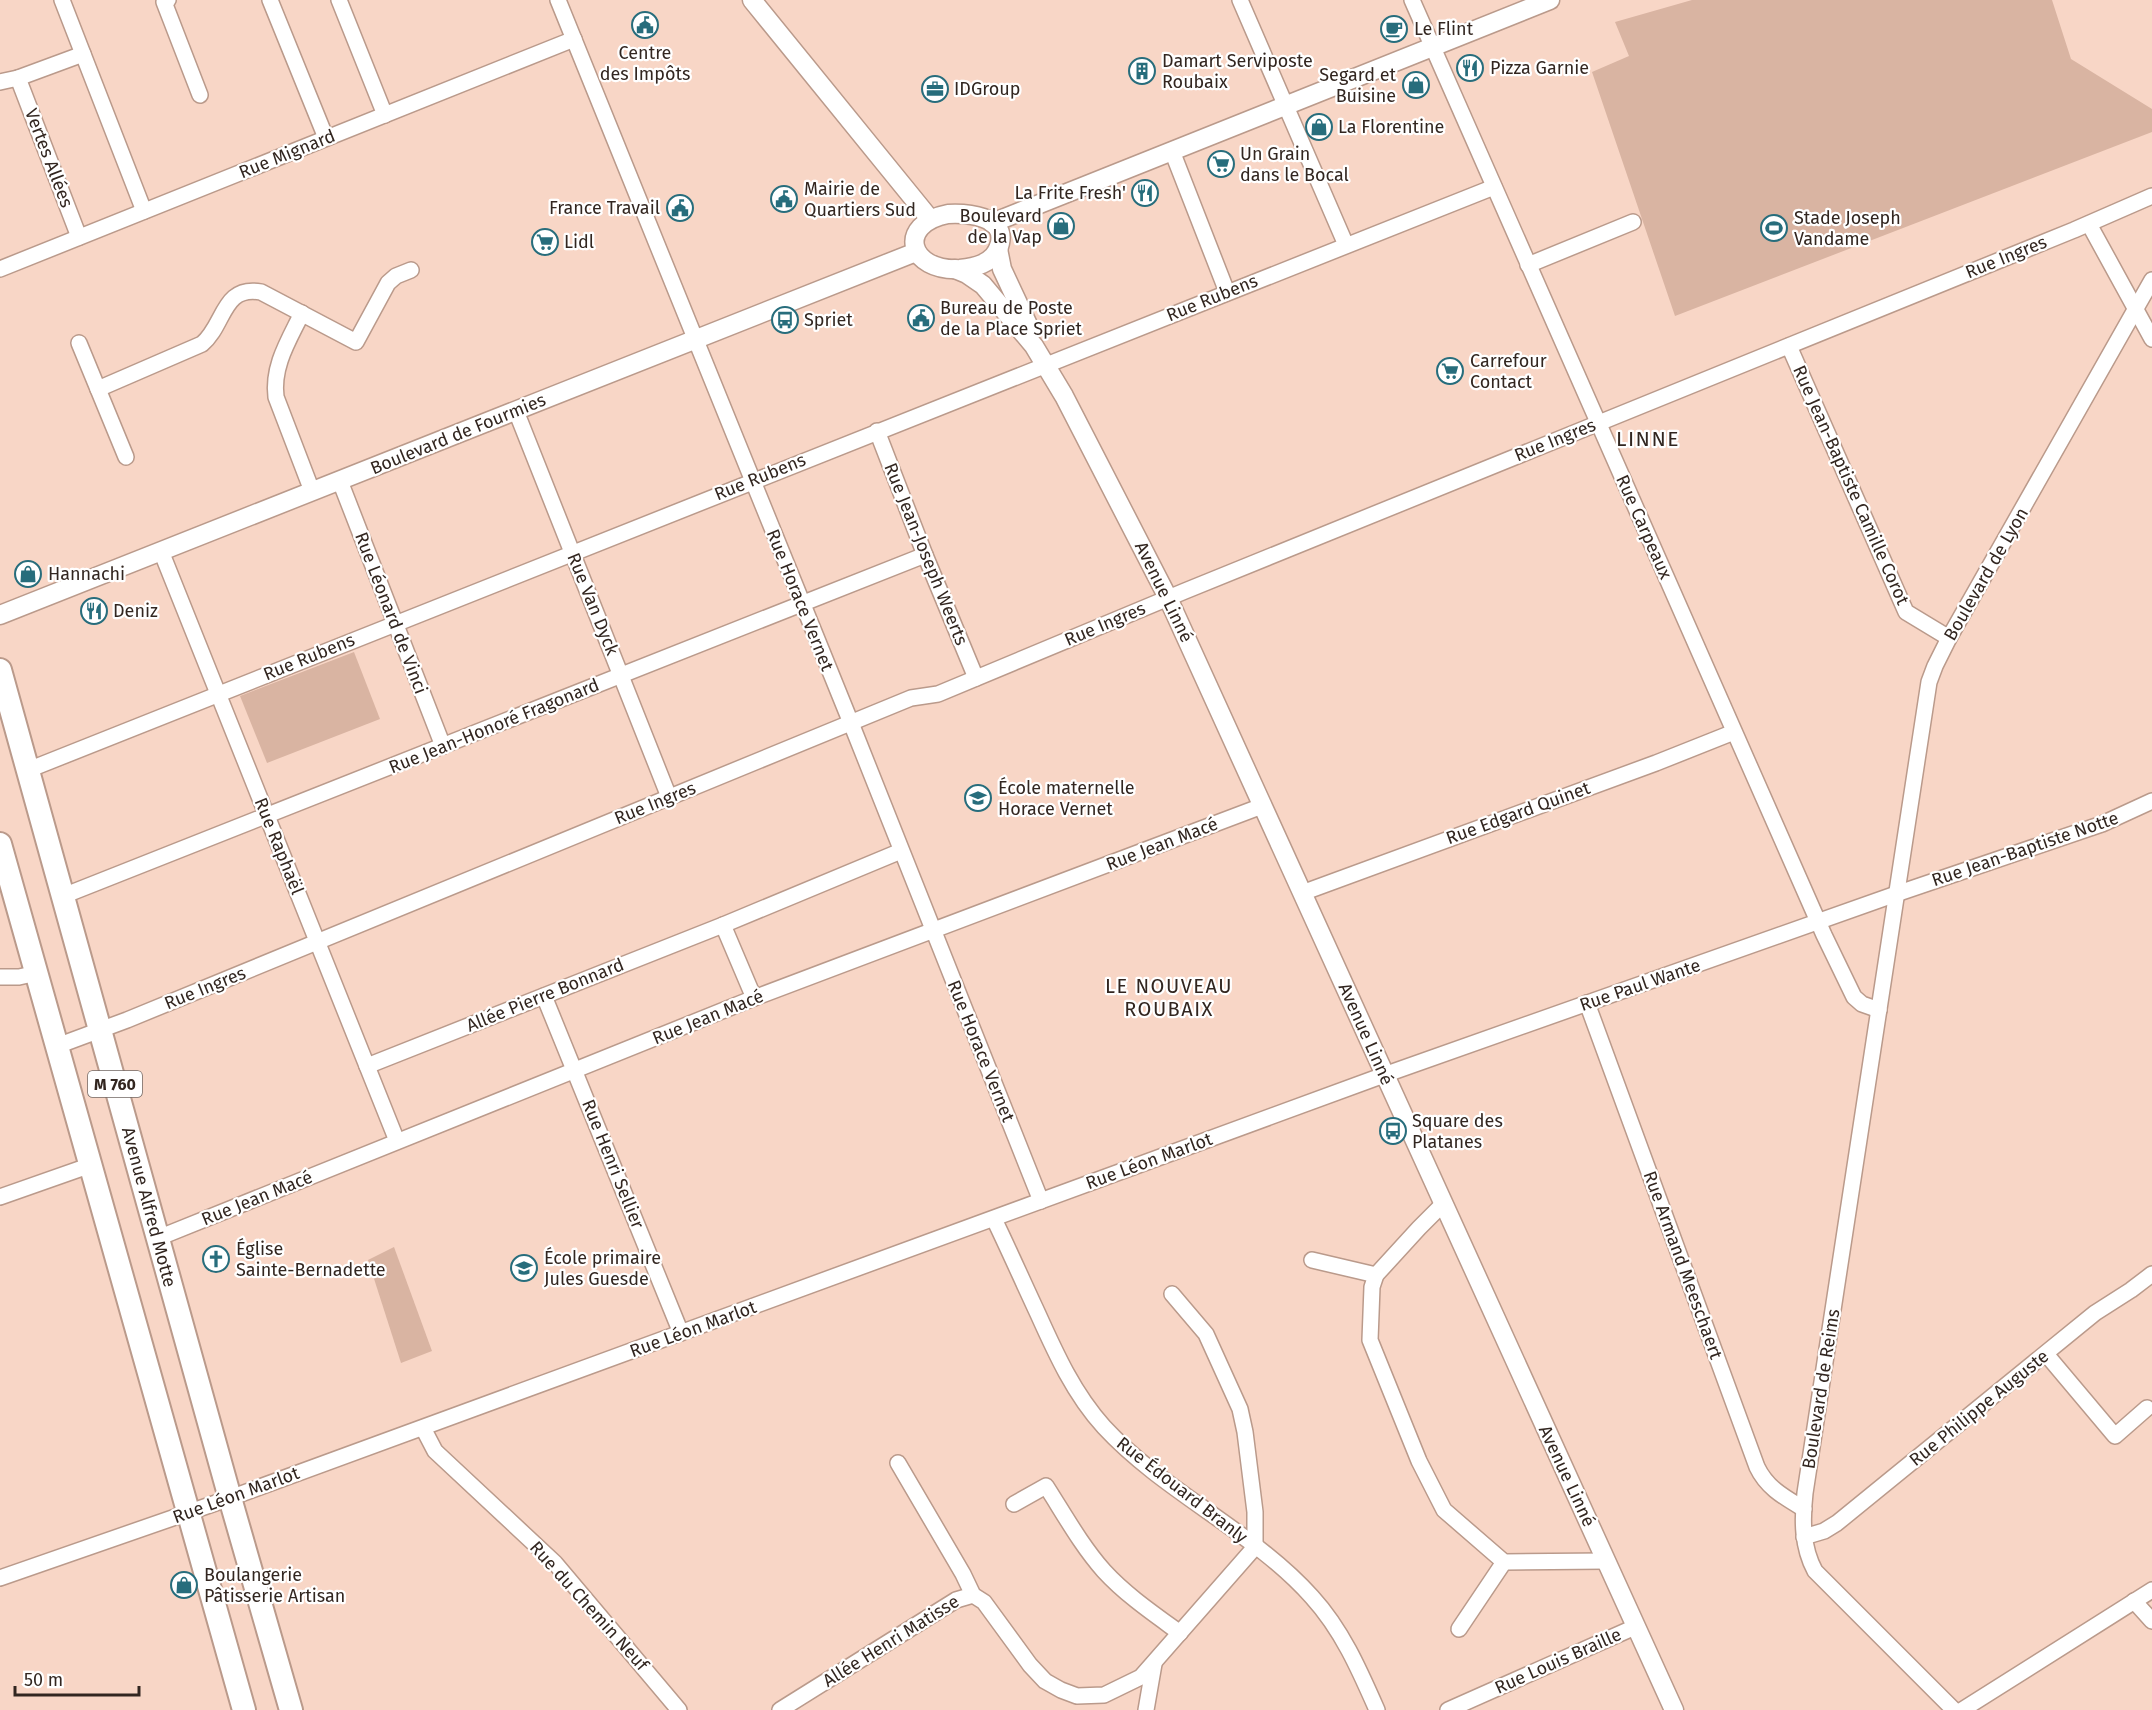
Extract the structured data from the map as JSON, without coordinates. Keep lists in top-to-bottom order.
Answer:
{
  "streets": {
    "main road": ["M 760", "Avenue Alfred Motte"],
    "street": [
      "Rue Mignard",
      "Vertes Allées",
      "Rue Ingres",
      "Rue Rubens",
      "Boulevard de Fourmies",
      "Rue Jean-Baptiste Camille Corot",
      "Rue Carpeaux",
      "Rue Jean-Joseph Weerts",
      "Boulevard de Lyon",
      "Avenue Linné",
      "Rue Horace Vernet",
      "Rue Van Dyck",
      "Rue Léonard de Vinci",
      "Rue Jean-Honoré Fragonard",
      "Rue Edgard Quinet",
      "Rue Jean Macé",
      "Rue Raphaël",
      "Rue Jean-Baptiste Notte",
      "Rue Paul Wante",
      "Allée Pierre Bonnard",
      "Rue Léon Marlot",
      "Rue Henri Sellier",
      "Rue Armand Meeschaert",
      "Boulevard de Reims",
      "Rue Philippe Auguste",
      "Rue Édouard Branly",
      "Rue du Chemin Neuf",
      "Allée Henri Matisse",
      "Rue Louis Braille"
    ]
  },
  "crossings": [
    ["Rue Mignard", "Vertes Allées"],
    ["Rue Mignard", "Rue Horace Vernet"],
    ["Rue Ingres", "Rue Jean-Baptiste Camille Corot"],
    ["Rue Ingres", "Rue Carpeaux"],
    ["Rue Ingres", "Rue Jean-Joseph Weerts"],
    ["Rue Ingres", "Avenue Linné"],
    ["Rue Ingres", "Rue Horace Vernet"],
    ["Rue Ingres", "Rue Van Dyck"],
    ["Rue Ingres", "Rue Raphaël"],
    ["Rue Ingres", "M 760"],
    ["Rue Ingres", "Avenue Alfred Motte"],
    ["Rue Rubens", "Rue Carpeaux"],
    ["Rue Rubens", "Rue Jean-Joseph Weerts"],
    ["Rue Rubens", "Avenue Linné"],
    ["Rue Rubens", "Rue Horace Vernet"],
    ["Rue Rubens", "Rue Van Dyck"],
    ["Rue Rubens", "Rue Léonard de Vinci"],
    ["Rue Rubens", "Rue Raphaël"],
    ["Rue Rubens", "Avenue Alfred Motte"],
    ["Boulevard de Fourmies", "Avenue Linné"],
    ["Boulevard de Fourmies", "Rue Horace Vernet"],
    ["Boulevard de Fourmies", "Rue Van Dyck"],
    ["Boulevard de Fourmies", "Rue Léonard de Vinci"],
    ["Boulevard de Fourmies", "Rue Raphaël"],
    ["Rue Jean-Baptiste Camille Corot", "Boulevard de Lyon"],
    ["Rue Carpeaux", "Rue Edgard Quinet"],
    ["Rue Carpeaux", "Rue Paul Wante"],
    ["Rue Jean-Joseph Weerts", "Rue Jean-Honoré Fragonard"],
    ["Boulevard de Lyon", "Rue Jean-Baptiste Notte"],
    ["Boulevard de Lyon", "Rue Paul Wante"],
    ["Boulevard de Lyon", "Boulevard de Reims"],
    ["Avenue Linné", "Rue Edgard Quinet"],
    ["Avenue Linné", "Rue Jean Macé"],
    ["Avenue Linné", "Rue Paul Wante"],
    ["Avenue Linné", "Rue Léon Marlot"],
    ["Avenue Linné", "Rue Louis Braille"],
    ["Rue Horace Vernet", "Rue Jean-Honoré Fragonard"],
    ["Rue Horace Vernet", "Rue Jean Macé"],
    ["Rue Horace Vernet", "Allée Pierre Bonnard"],
    ["Rue Horace Vernet", "Rue Léon Marlot"],
    ["Rue Van Dyck", "Rue Jean-Honoré Fragonard"],
    ["Rue Léonard de Vinci", "Rue Jean-Honoré Fragonard"],
    ["Rue Jean-Honoré Fragonard", "Rue Raphaël"],
    ["Rue Jean-Honoré Fragonard", "Avenue Alfred Motte"],
    ["Rue Jean Macé", "Rue Raphaël"],
    ["Rue Jean Macé", "Rue Henri Sellier"],
    ["Rue Jean Macé", "Avenue Alfred Motte"],
    ["Rue Raphaël", "Allée Pierre Bonnard"],
    ["Rue Jean-Baptiste Notte", "Rue Paul Wante"],
    ["Rue Jean-Baptiste Notte", "Boulevard de Reims"],
    ["Rue Paul Wante", "Rue Léon Marlot"],
    ["Rue Paul Wante", "Rue Armand Meeschaert"],
    ["Rue Paul Wante", "Boulevard de Reims"],
    ["Allée Pierre Bonnard", "Rue Henri Sellier"],
    ["M 760", "Rue Léon Marlot"],
    ["Rue Léon Marlot", "Rue Henri Sellier"],
    ["Rue Léon Marlot", "Avenue Alfred Motte"],
    ["Rue Léon Marlot", "Rue Édouard Branly"],
    ["Rue Léon Marlot", "Rue du Chemin Neuf"],
    ["Rue Armand Meeschaert", "Boulevard de Reims"],
    ["Boulevard de Reims", "Rue Philippe Auguste"],
    ["Rue Édouard Branly", "Allée Henri Matisse"]
  ],
  "districts": ["LINNE", "LE NOUVEAU ROUBAIX"],
  "places": {
    "public building": [
      "Centre des Impôts",
      "Mairie de Quartiers Sud",
      "France Travail",
      "Bureau de Poste de la Place Spriet"
    ],
    "cafe": ["Le Flint"],
    "restaurant": ["Pizza Garnie", "La Frite Fresh'", "Deniz"],
    "building": ["Damart Serviposte Roubaix"],
    "shop": [
      "Segard et Buisine",
      "La Florentine",
      "Boulevard de la Vap",
      "Hannachi",
      "Boulangerie Pâtisserie Artisan"
    ],
    "office": ["IDGroup"],
    "supermarket": ["Un Grain dans le Bocal", "Lidl", "Carrefour Contact"],
    "sports": ["Stade Joseph Vandame"],
    "bus stop": ["Spriet", "Square des Platanes"],
    "school or university": ["École maternelle Horace Vernet", "École primaire Jules Guesde"],
    "church": ["Église Sainte-Bernadette"]
  },
  "scale_bar": "50 m"
}
